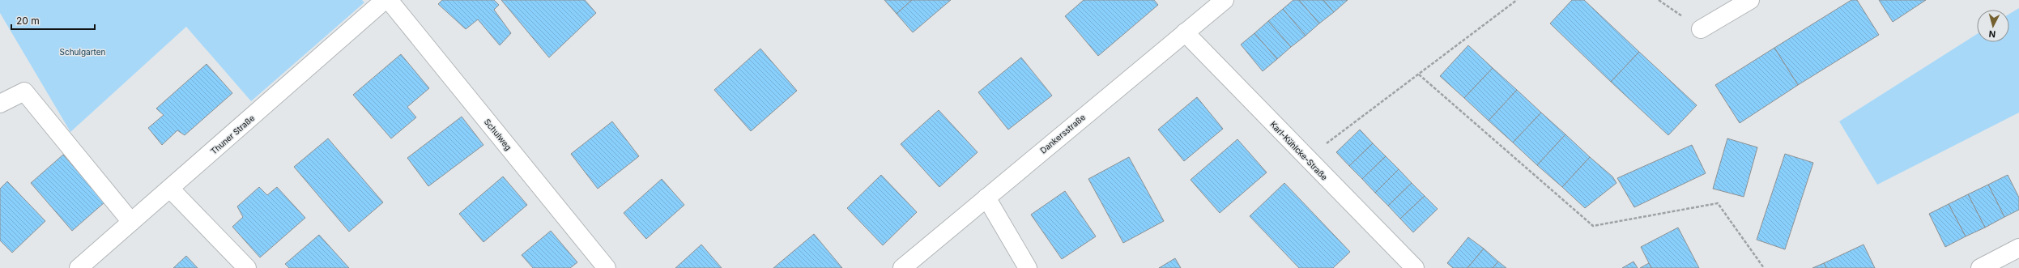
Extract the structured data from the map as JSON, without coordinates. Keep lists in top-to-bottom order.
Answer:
{
  "streets": {
    "street": [
      "Dankersstraße",
      "Thuner Straße",
      "Schulweg",
      "Karl-Kühlcke-Straße"
    ]
  },
  "crossings": [
    ["Dankersstraße", "Karl-Kühlcke-Straße"]
  ],
  "parks": ["Schulgarten"],
  "scale_bar": "20 m",
  "north": "bottom"
}
